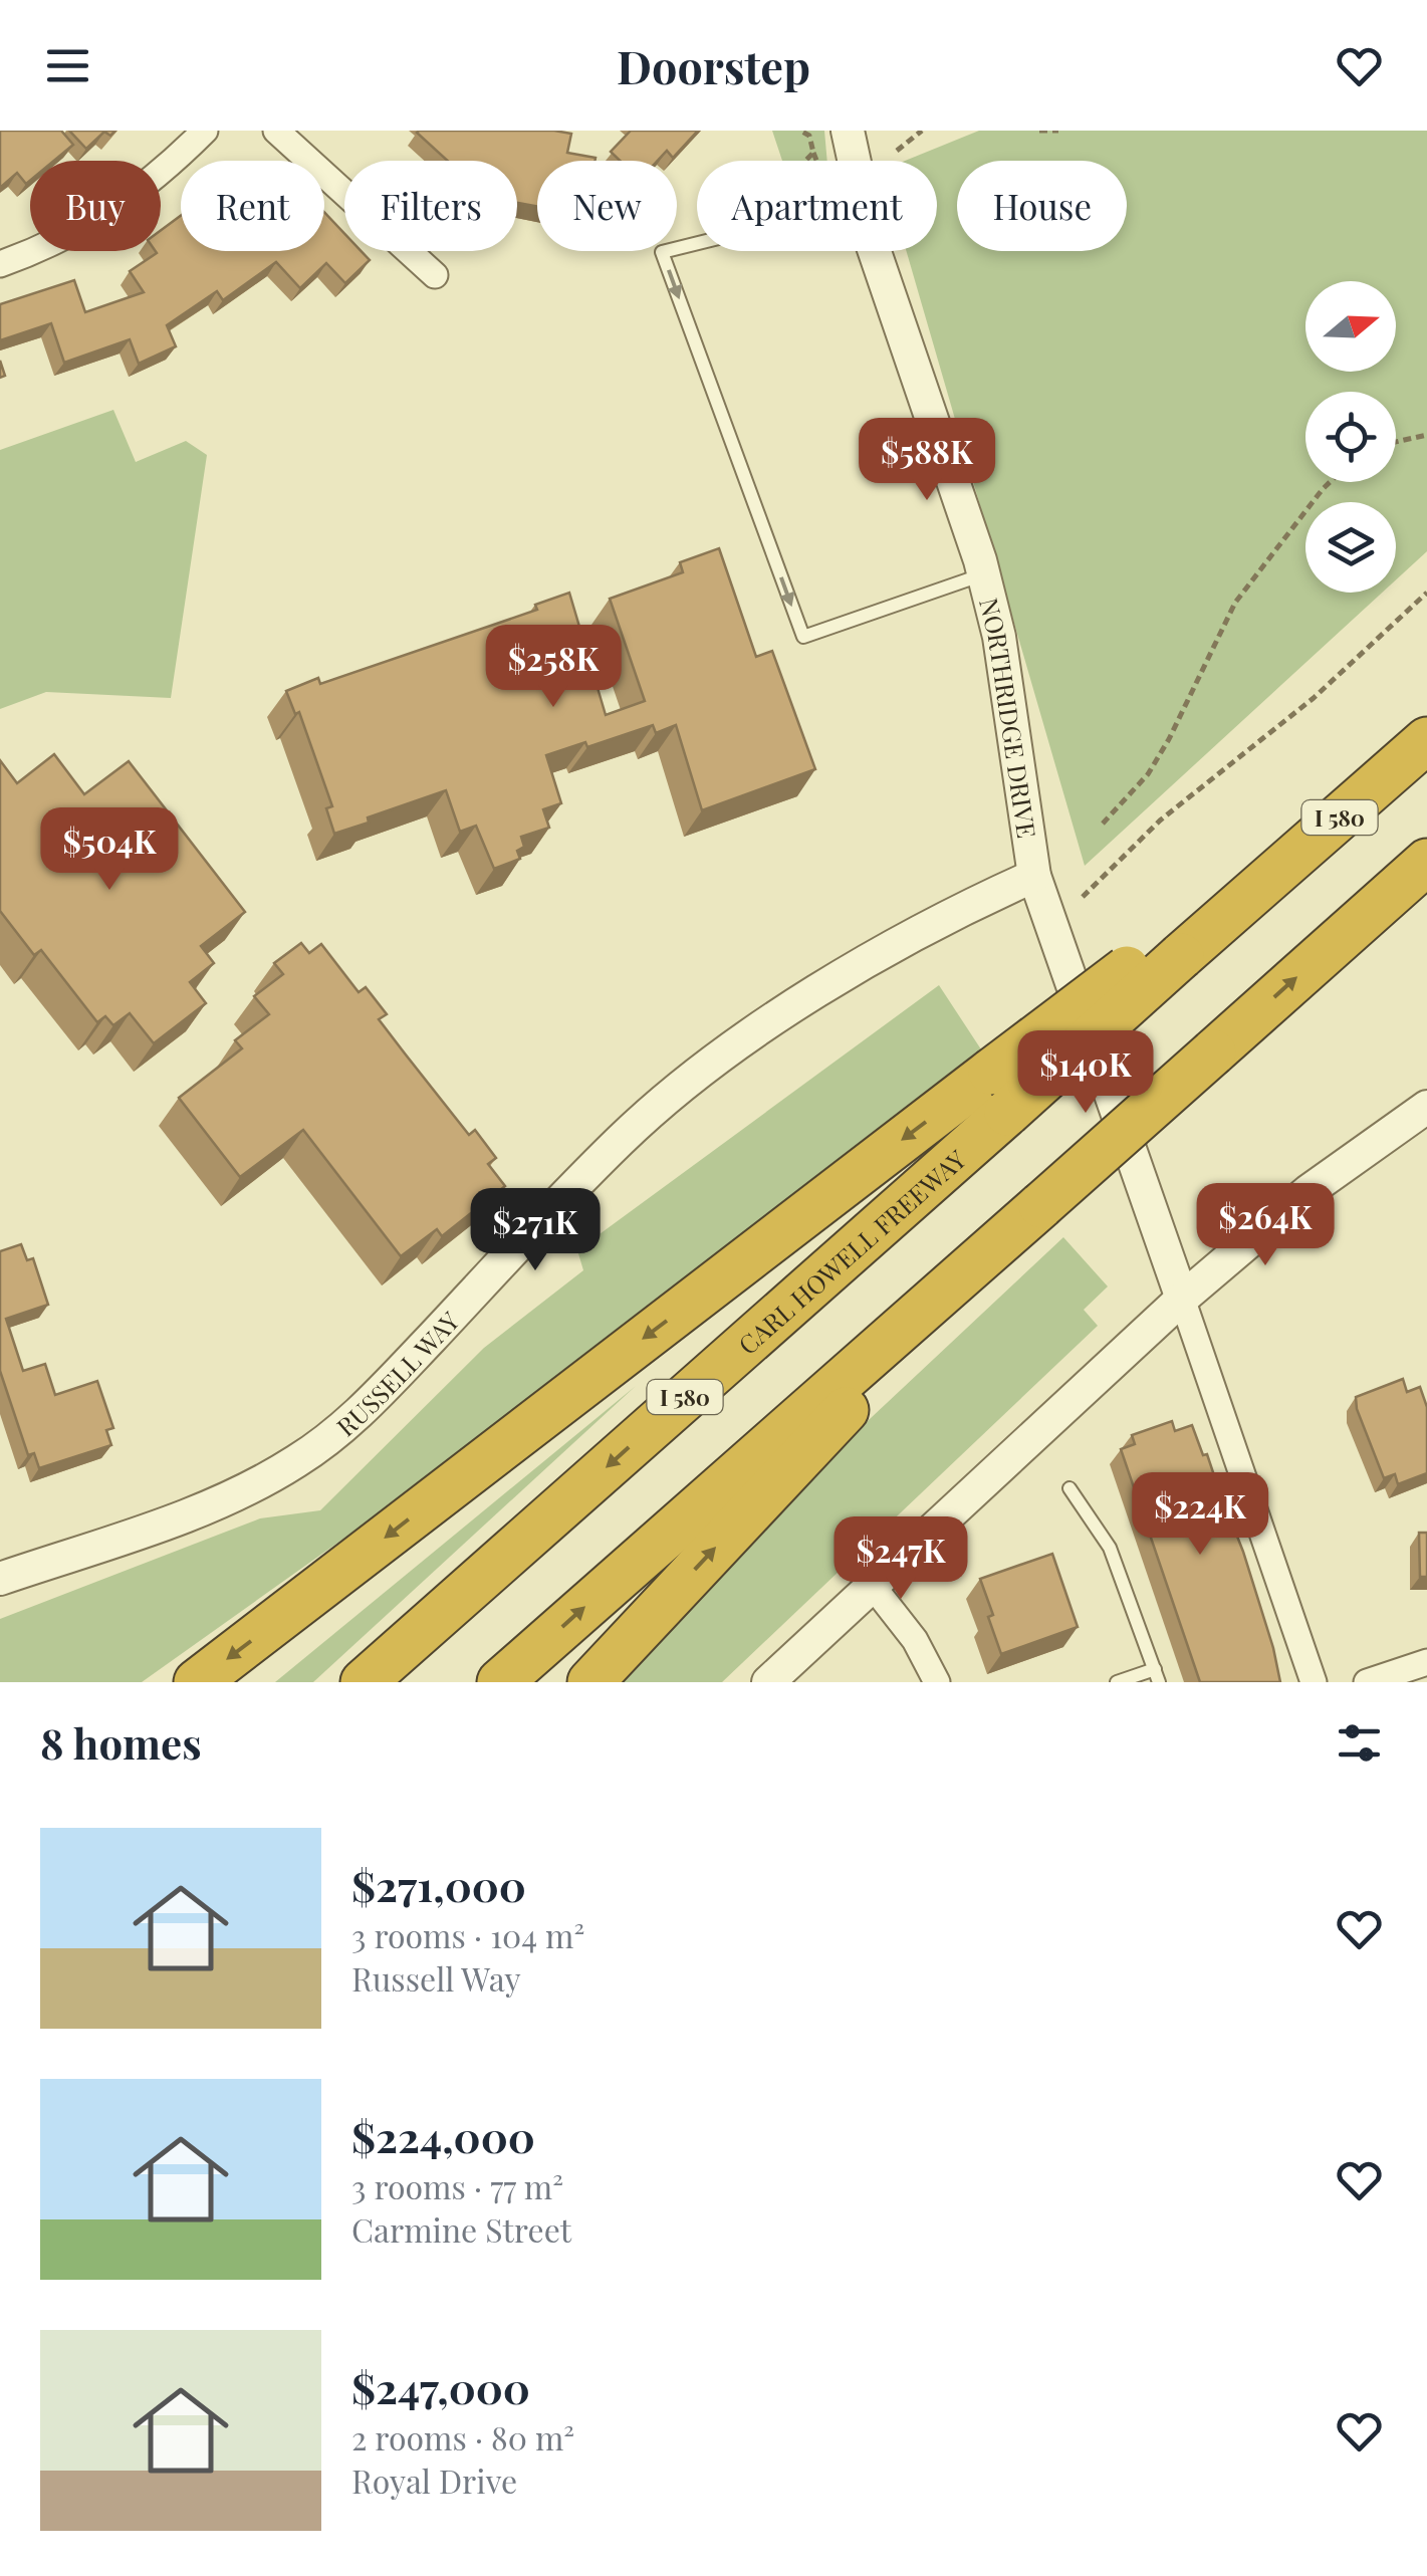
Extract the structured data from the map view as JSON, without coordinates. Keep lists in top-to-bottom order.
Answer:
{
  "streets": {
    "highway": ["I 580", "CARL HOWELL FREEWAY"],
    "street": ["NORTHRIDGE DRIVE", "RUSSELL WAY"]
  },
  "crossings": [
    ["NORTHRIDGE DRIVE", "RUSSELL WAY"],
    ["I 580", "CARL HOWELL FREEWAY"]
  ],
  "north": "right",
  "page": {
    "header": "Doorstep",
    "chip": [
      "Buy",
      "Rent",
      "Filters",
      "New",
      "Apartment",
      "House"
    ],
    "price": [
      "$588K",
      "$258K",
      "$504K",
      "$140K",
      "$264K",
      "$271K",
      "$224K",
      "$247K"
    ],
    "heading": "8 homes",
    "list": [
      {
        "name": "$271,000",
        "note": "3 rooms · 104 m² · Russell Way"
      },
      {
        "name": "$224,000",
        "note": "3 rooms · 77 m² · Carmine Street"
      },
      {
        "name": "$247,000",
        "note": "2 rooms · 80 m² · Royal Drive"
      }
    ]
  }
}
